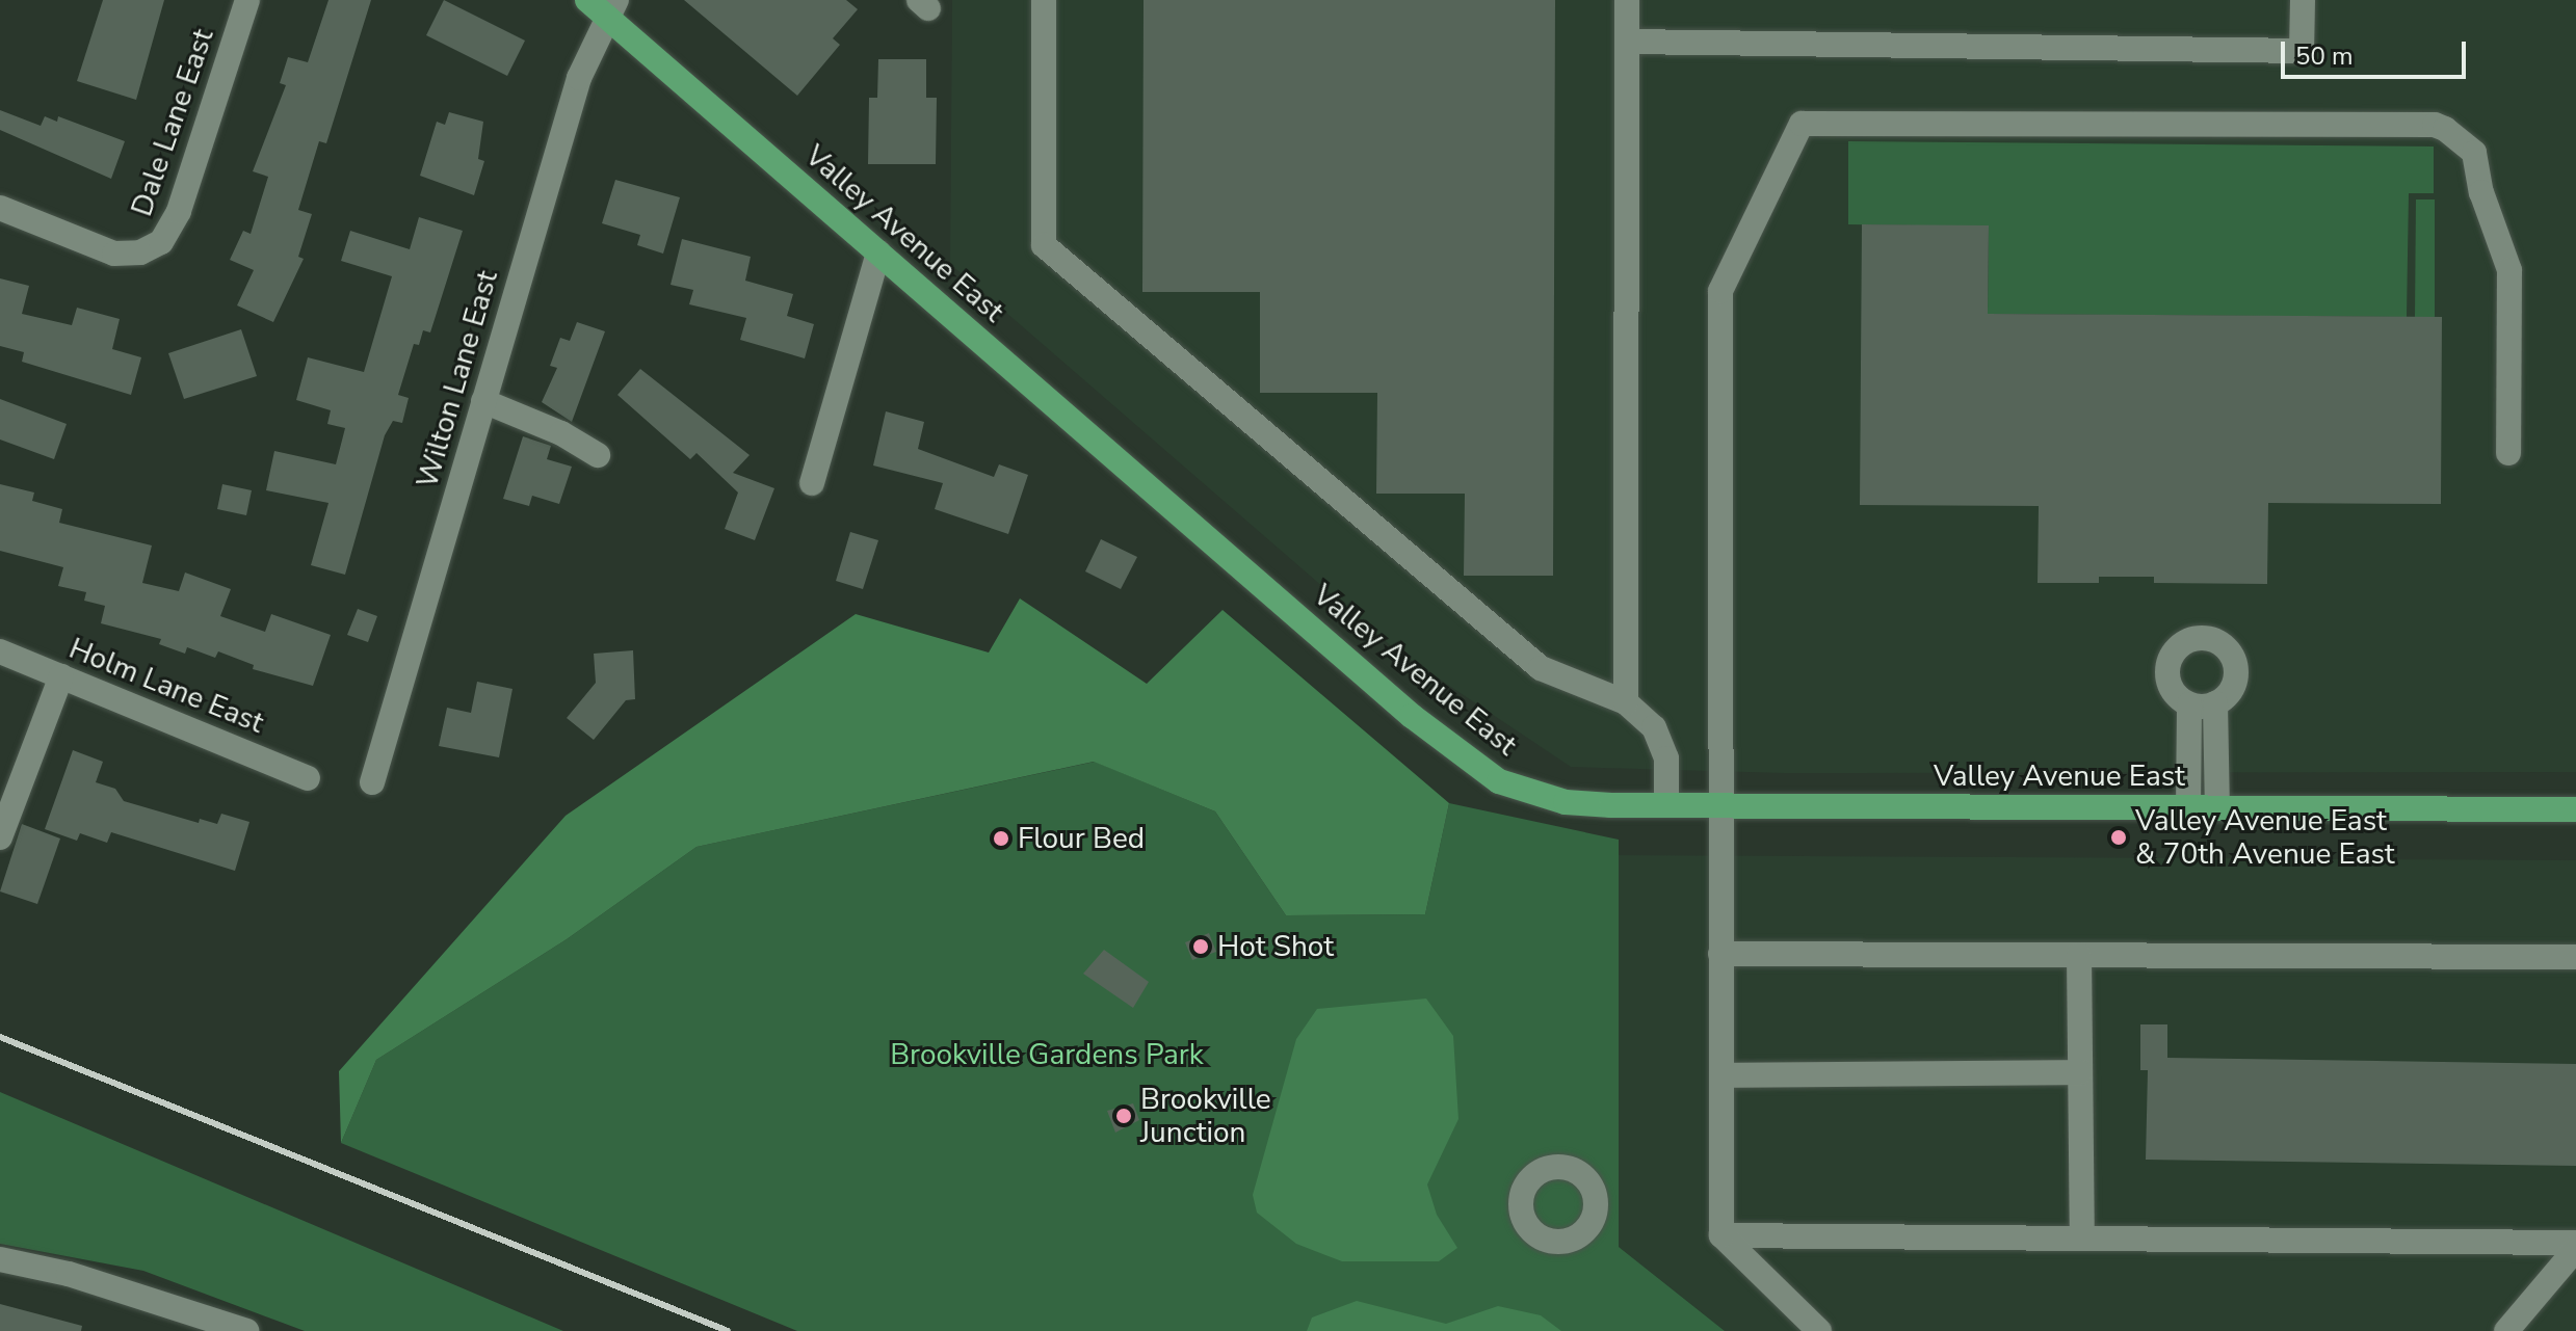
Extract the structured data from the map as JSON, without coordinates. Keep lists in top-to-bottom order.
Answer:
{
  "streets": {
    "main road": ["Valley Avenue East"],
    "street": ["Dale Lane East", "Wilton Lane East", "Holm Lane East"]
  },
  "crossings": [
    ["Valley Avenue East", "Wilton Lane East"]
  ],
  "parks": ["Brookville Gardens Park"],
  "places": [
    "Valley Avenue East & 70th Avenue East",
    "Flour Bed",
    "Hot Shot",
    "Brookville Junction"
  ],
  "scale_bar": "50 m"
}
